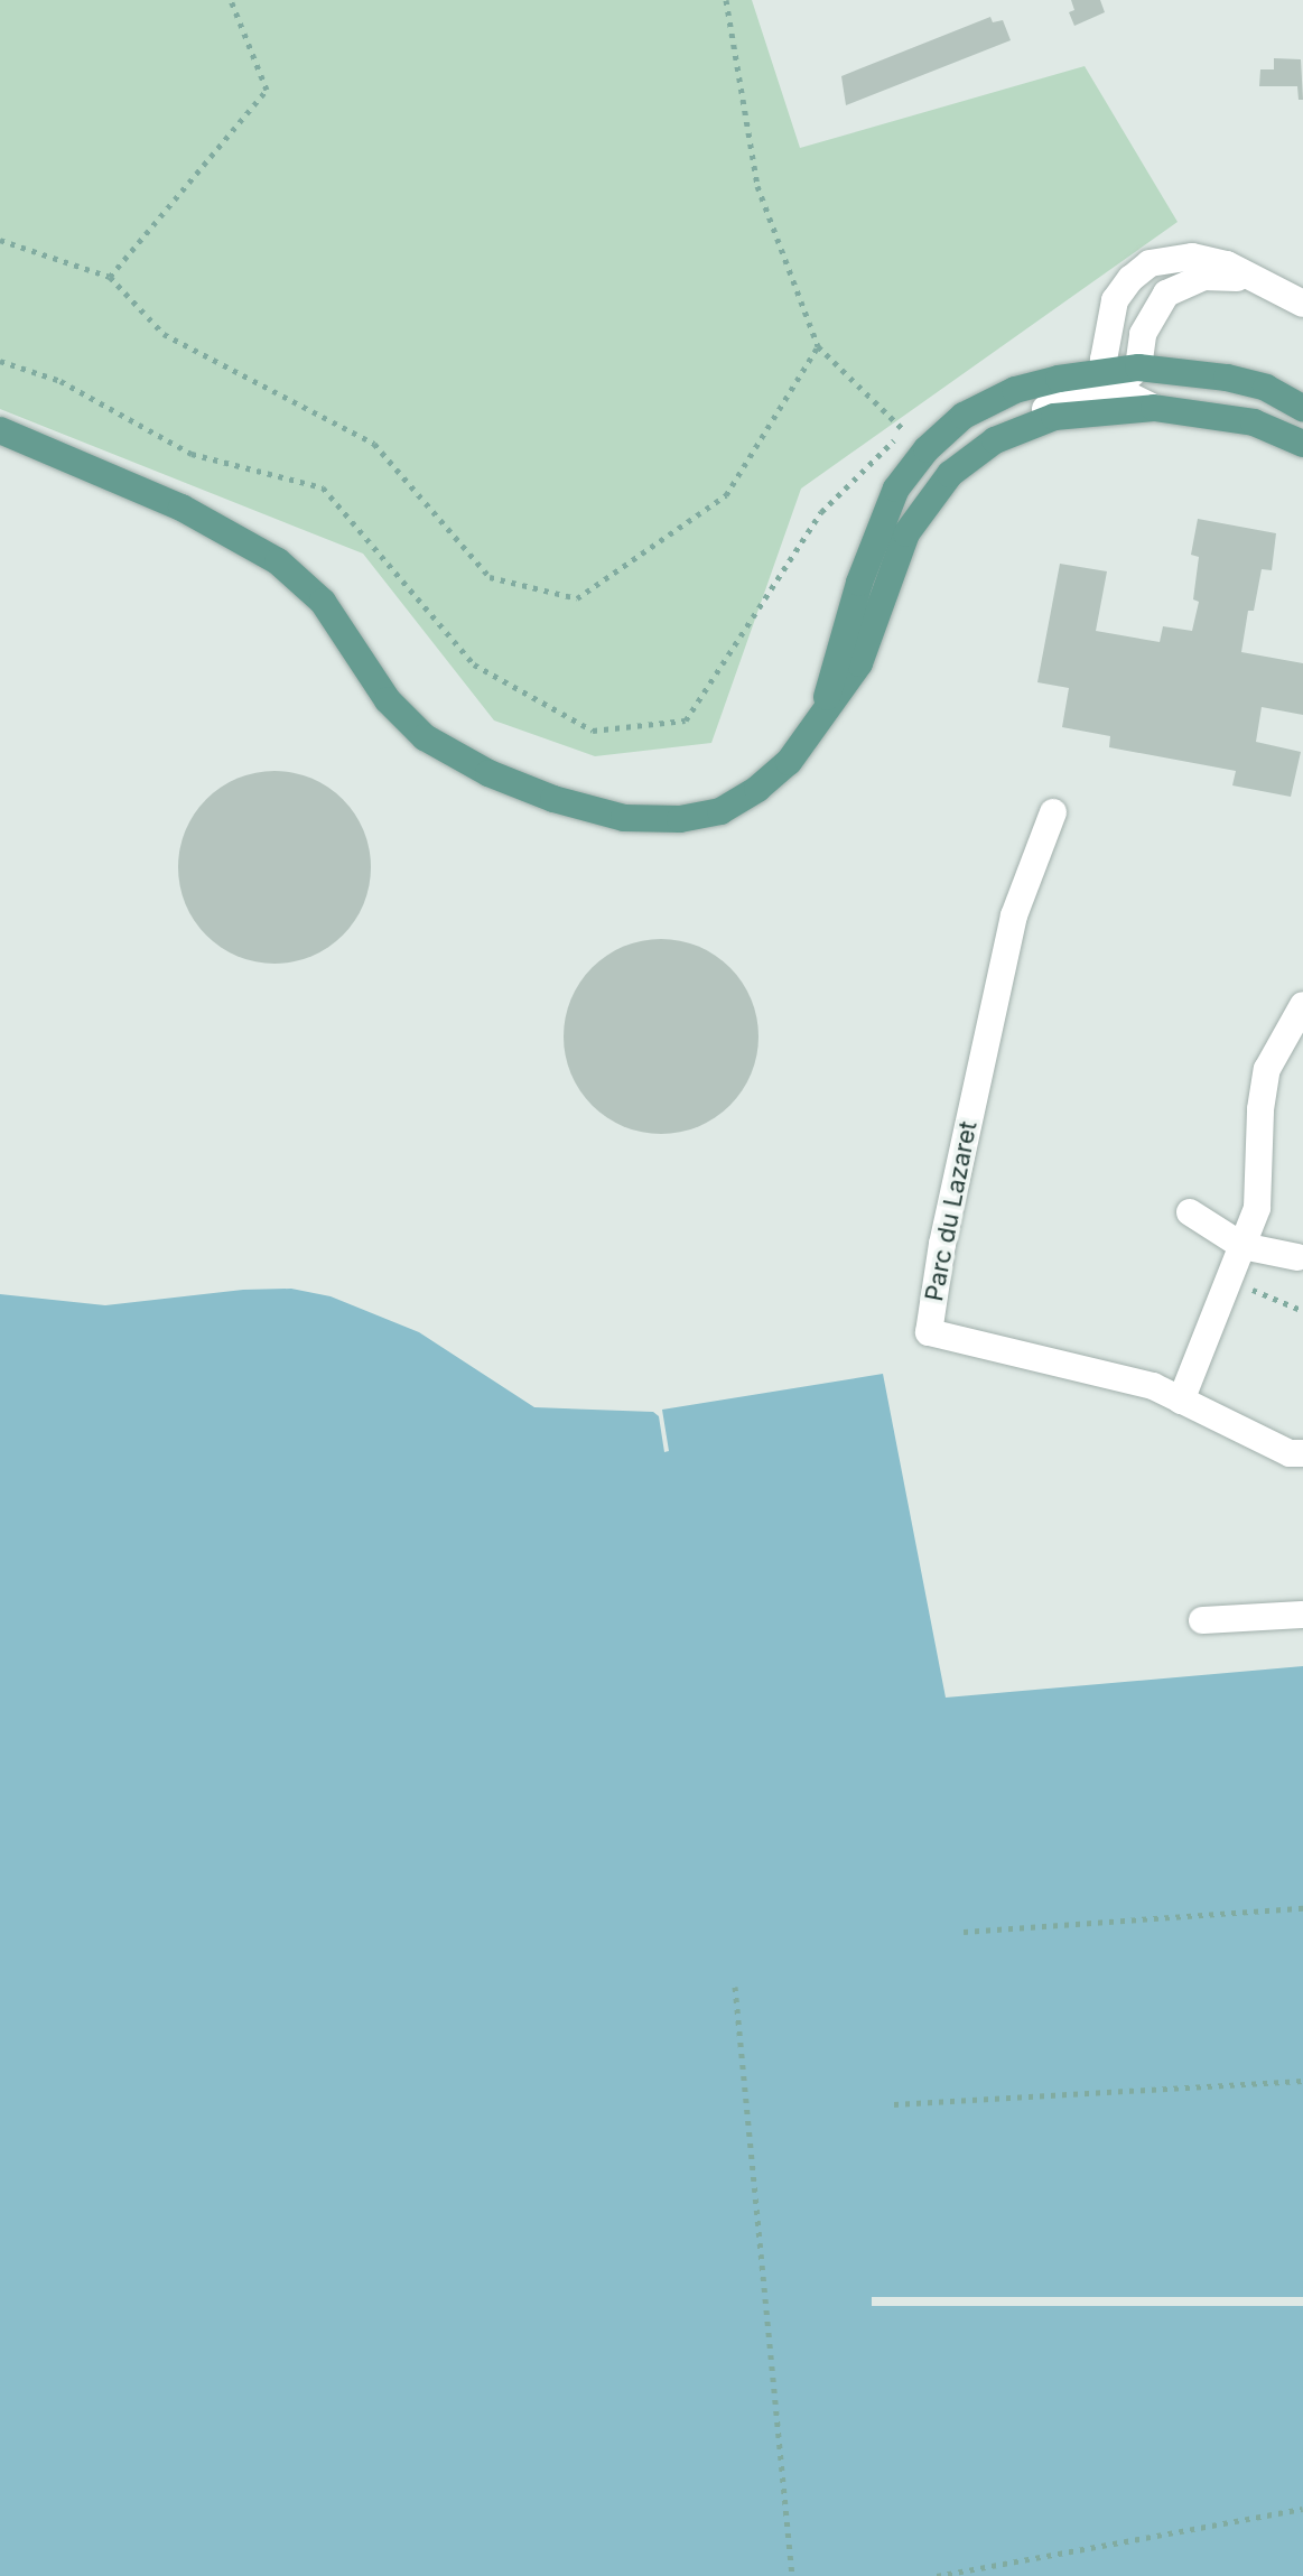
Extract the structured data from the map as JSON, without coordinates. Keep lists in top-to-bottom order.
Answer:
{
  "streets": {
    "lane": ["Parc du Lazaret"]
  }
}
